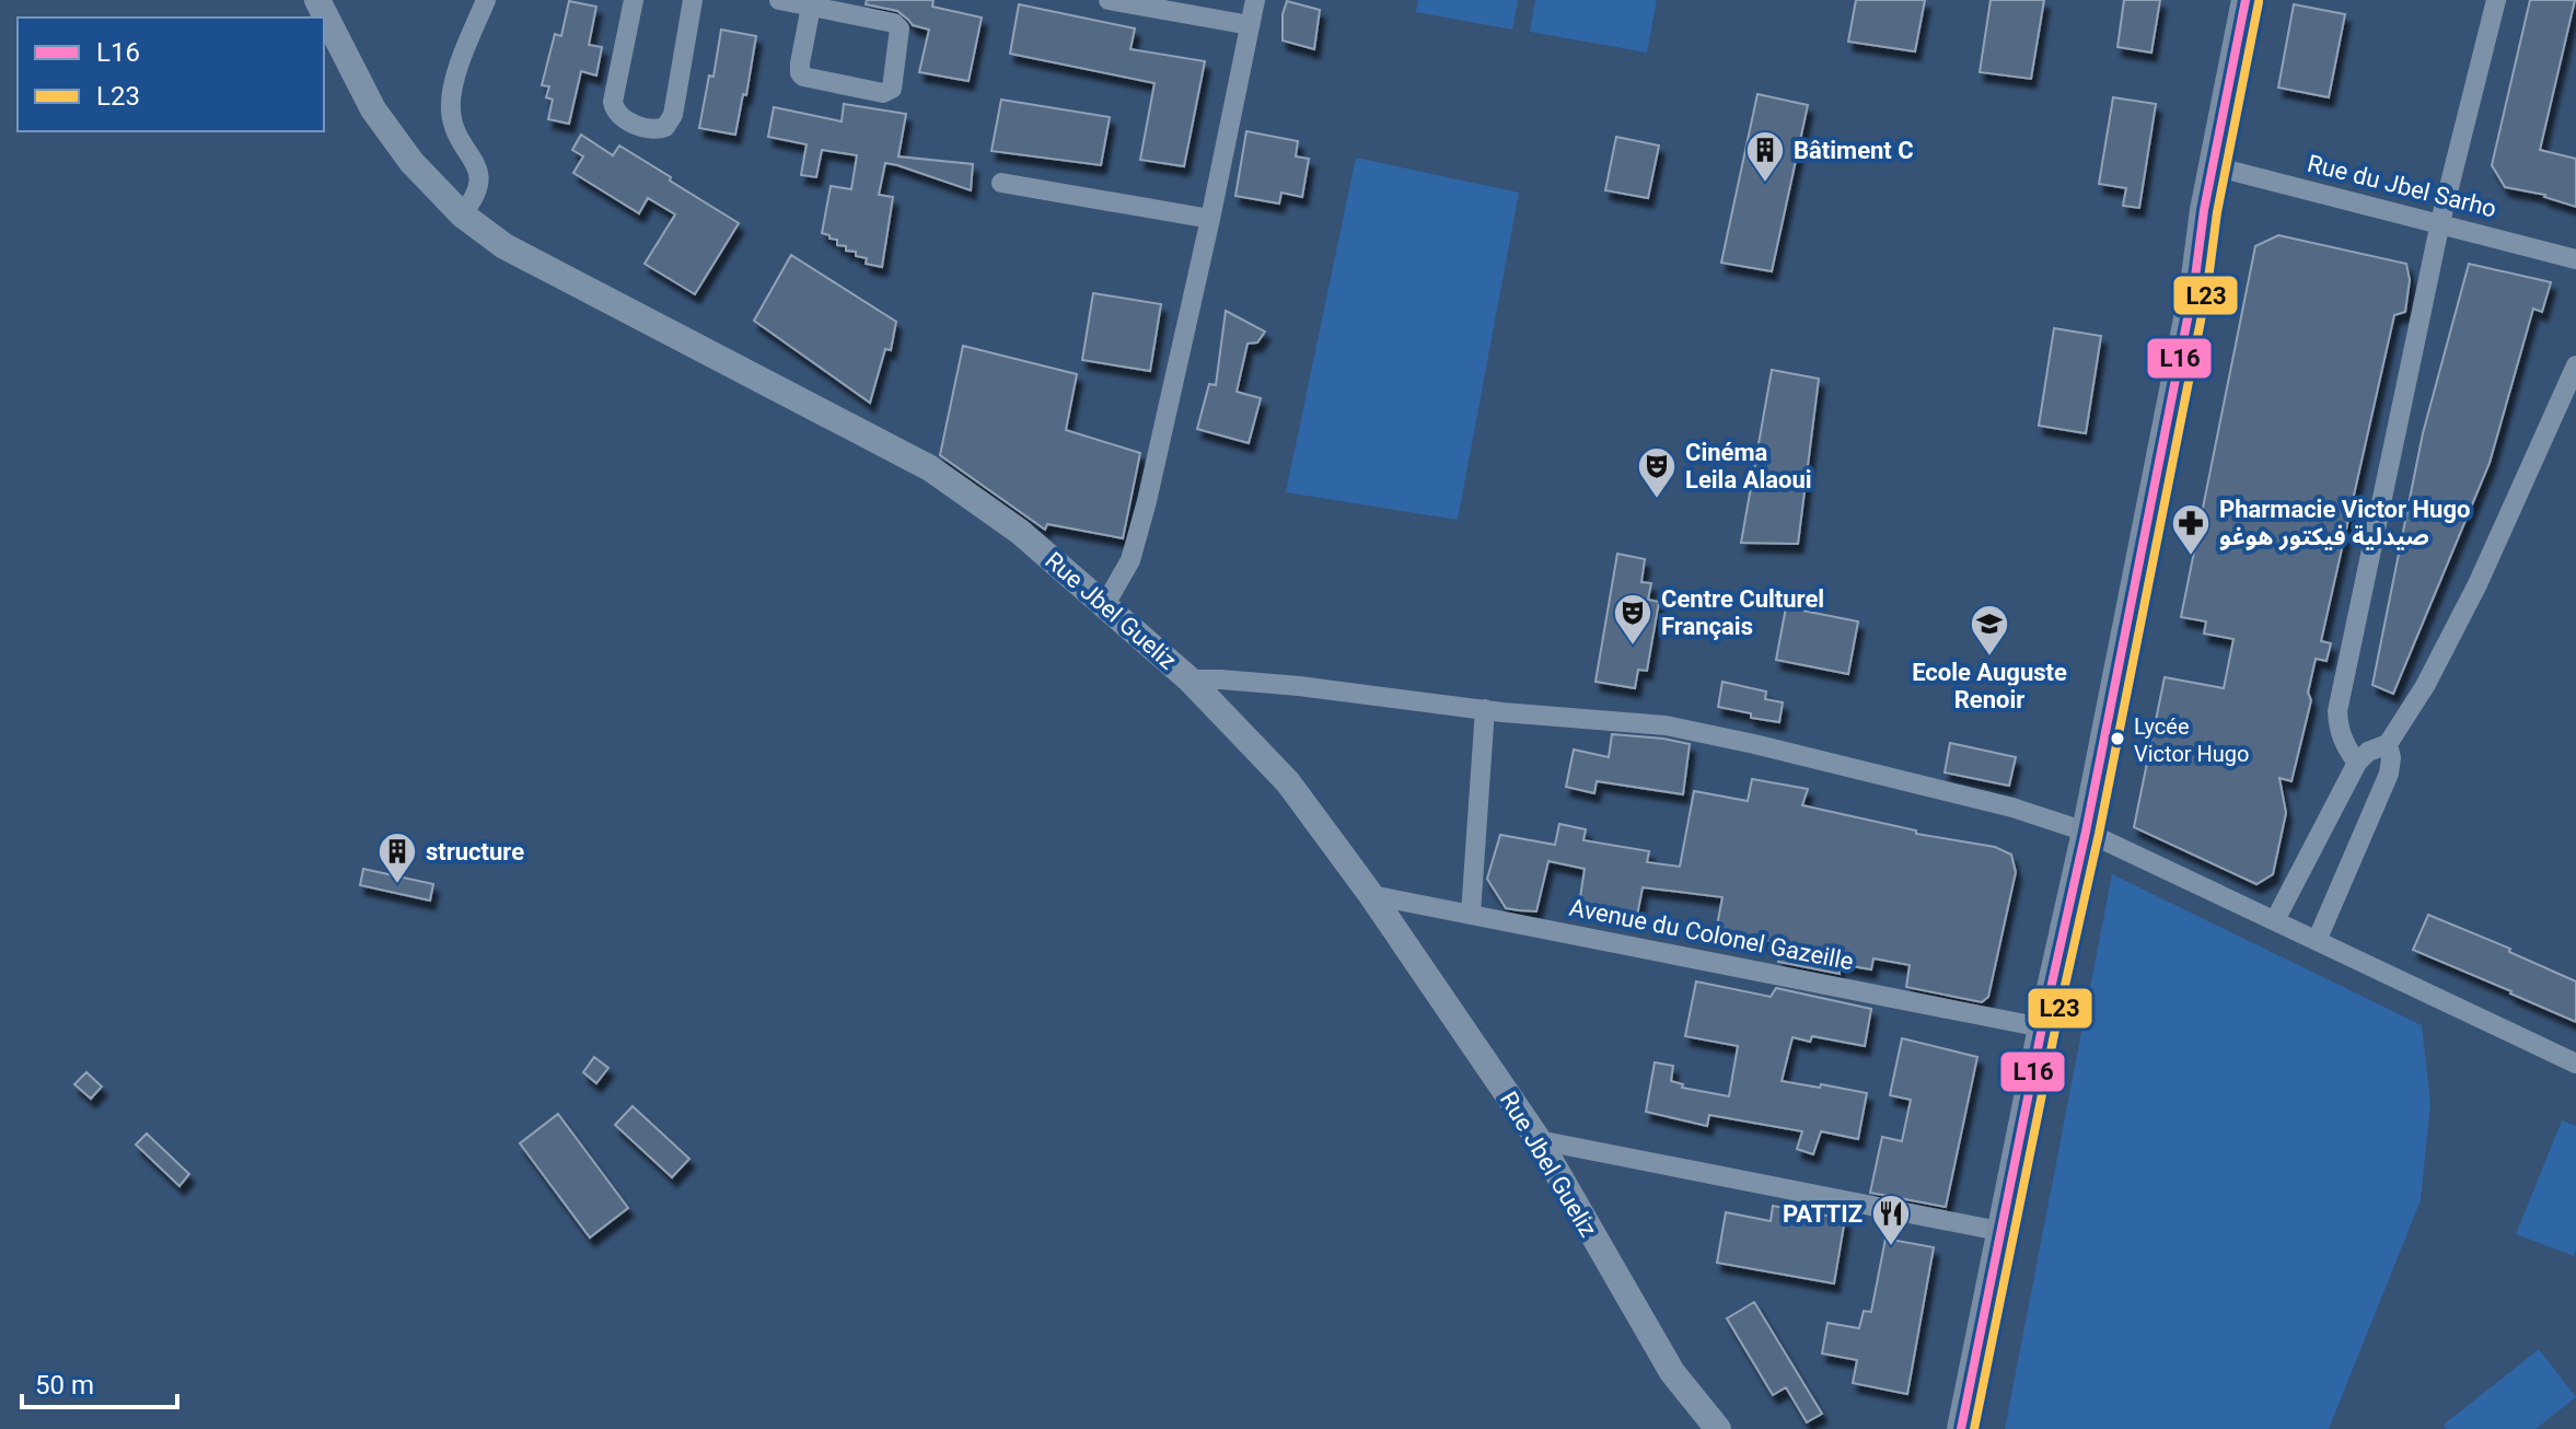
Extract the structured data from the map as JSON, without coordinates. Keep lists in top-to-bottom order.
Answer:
{
  "streets": {
    "street": ["Rue du Jbel Sarho", "Rue Jbel Gueliz", "Avenue du Colonel Gazeille"]
  },
  "crossings": [
    ["Rue Jbel Gueliz", "Avenue du Colonel Gazeille"]
  ],
  "places": {
    "building": ["Bâtiment C", "structure"],
    "theatre": ["Cinéma Leila Alaoui", "Centre Culturel Français"],
    "pharmacy": ["Pharmacie Victor Hugo صيدلية فيكتور هوغو"],
    "school or university": ["Ecole Auguste Renoir"],
    "other": ["Lycée Victor Hugo"],
    "restaurant": ["PATTIZ"]
  },
  "lines": ["transit line L16", "transit line L23"],
  "legend": ["L16", "L23"],
  "scale_bar": "50 m"
}
